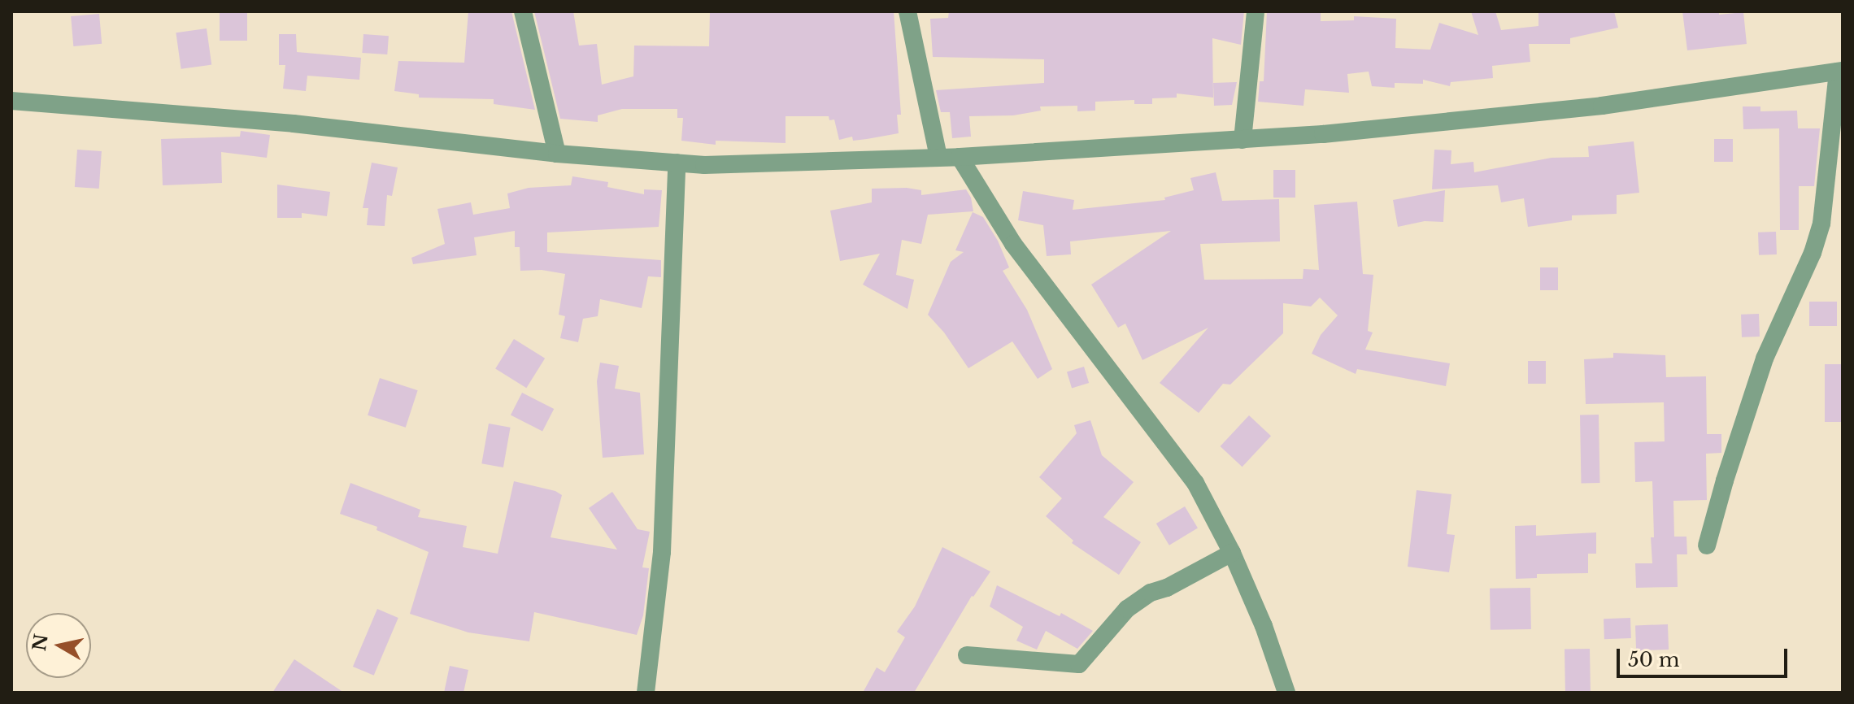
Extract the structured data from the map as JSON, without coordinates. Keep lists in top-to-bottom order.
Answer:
{
  "scale_bar": "50 m",
  "north": "left"
}
